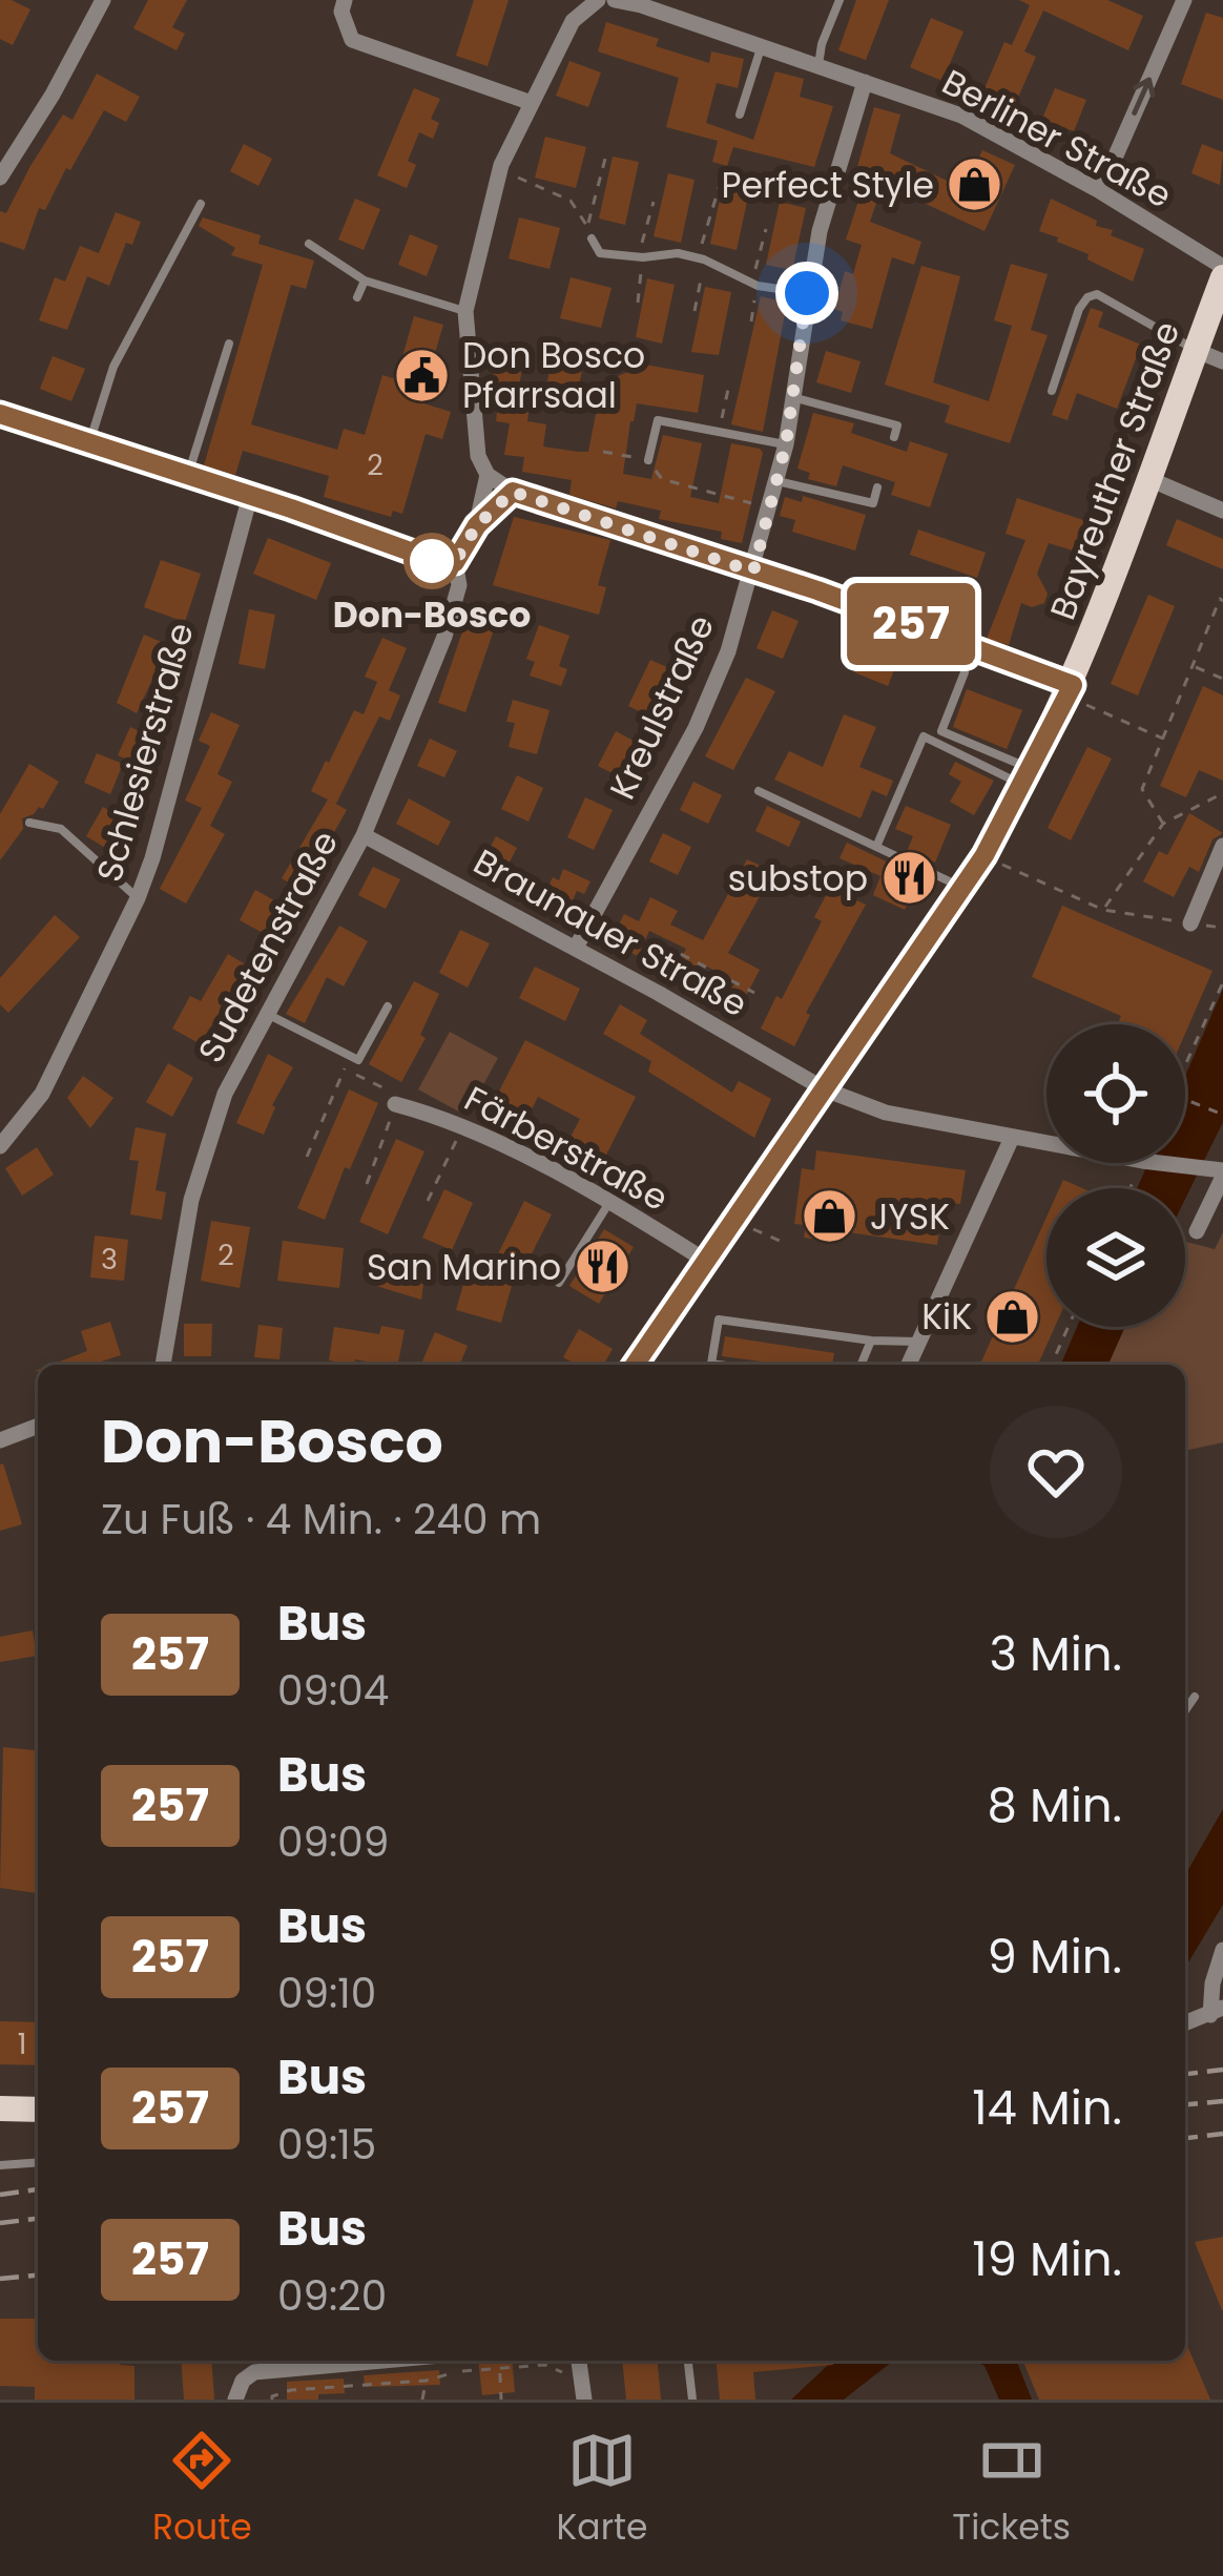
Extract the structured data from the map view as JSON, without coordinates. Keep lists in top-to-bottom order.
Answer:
{
  "streets": {
    "main road": ["Bayreuther Straße"],
    "street": [
      "Berliner Straße",
      "Kreulstraße",
      "Schlesierstraße",
      "Braunauer Straße",
      "Sudetenstraße",
      "Färberstraße"
    ]
  },
  "crossings": [
    ["Berliner Straße", "Kreulstraße"],
    ["Bayreuther Straße", "Braunauer Straße"],
    ["Bayreuther Straße", "Färberstraße"],
    ["Kreulstraße", "Braunauer Straße"],
    ["Braunauer Straße", "Sudetenstraße"]
  ],
  "places": {
    "shop": ["Perfect Style", "JYSK", "KiK"],
    "public building": ["Don Bosco Pfarrsaal"],
    "other": ["Don-Bosco"],
    "restaurant": ["substop", "San Marino"]
  },
  "lines": ["bus line 257"],
  "house_numbers": [
    "2",
    "2",
    "3",
    "1"
  ],
  "page": {
    "on_map": "257",
    "heading": ["Don-Bosco", "Zu Fuß · 4 Min. · 240 m"],
    "list": [
      {
        "mark": "257",
        "name": "Bus",
        "note": "09:04",
        "value": "3 Min."
      },
      {
        "mark": "257",
        "name": "Bus",
        "note": "09:09",
        "value": "8 Min."
      },
      {
        "mark": "257",
        "name": "Bus",
        "note": "09:10",
        "value": "9 Min."
      },
      {
        "mark": "257",
        "name": "Bus",
        "note": "09:15",
        "value": "14 Min."
      },
      {
        "mark": "257",
        "name": "Bus",
        "note": "09:20",
        "value": "19 Min."
      }
    ],
    "tabs": ["Route", "Karte", "Tickets"]
  }
}
